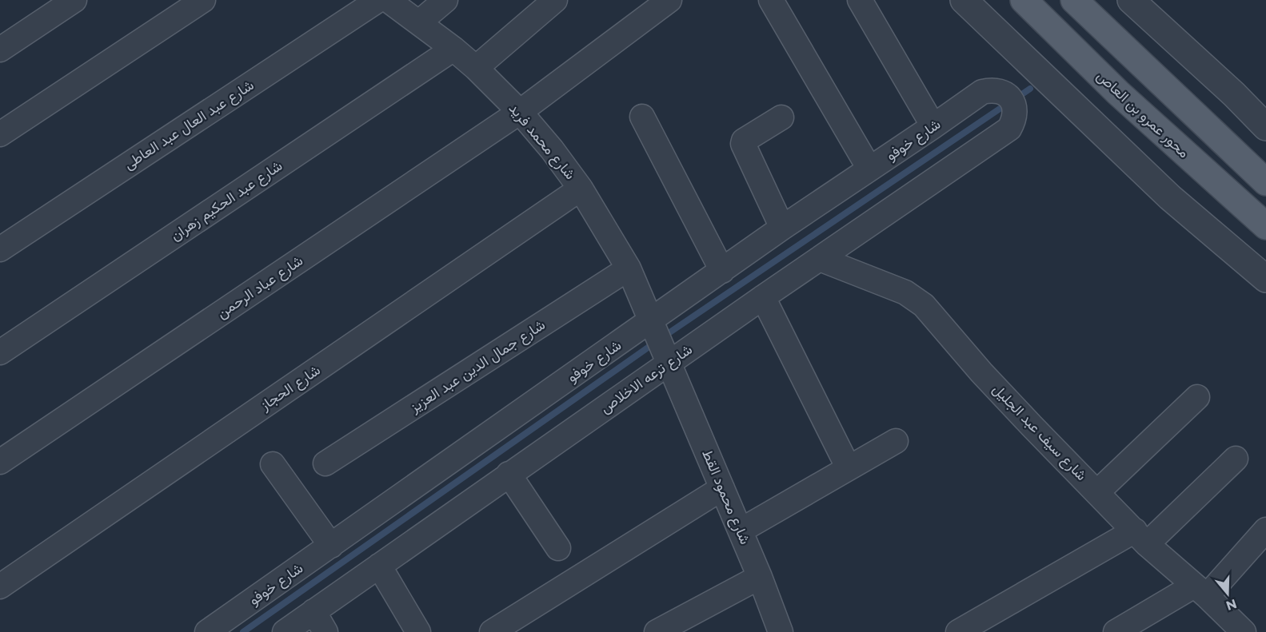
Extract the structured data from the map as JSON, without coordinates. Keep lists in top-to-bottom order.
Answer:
{
  "streets": {
    "main road": ["محور عمرو بن العاص"],
    "street": [
      "شارع عبد العال عبد العاطى",
      "شارع خوفو",
      "شارع محمد فريد",
      "شارع عبد الحكيم زهران",
      "شارع عباد الرحمن",
      "شارع جمال الدين عبد العزيز",
      "شارع ترعه الاخلاص",
      "شارع الحجاز",
      "شارع سيف عبد الجليل",
      "شارع محمود القط"
    ]
  },
  "crossings": [
    ["شارع خوفو", "شارع محمد فريد"],
    ["شارع خوفو", "شارع ترعه الاخلاص"],
    ["شارع خوفو", "شارع محمود القط"],
    ["شارع محمد فريد", "شارع عبد الحكيم زهران"],
    ["شارع محمد فريد", "شارع عباد الرحمن"],
    ["شارع محمد فريد", "شارع جمال الدين عبد العزيز"],
    ["شارع محمد فريد", "شارع الحجاز"],
    ["شارع محمد فريد", "شارع محمود القط"],
    ["شارع ترعه الاخلاص", "شارع سيف عبد الجليل"],
    ["شارع ترعه الاخلاص", "شارع محمود القط"]
  ],
  "north": "bottom"
}
